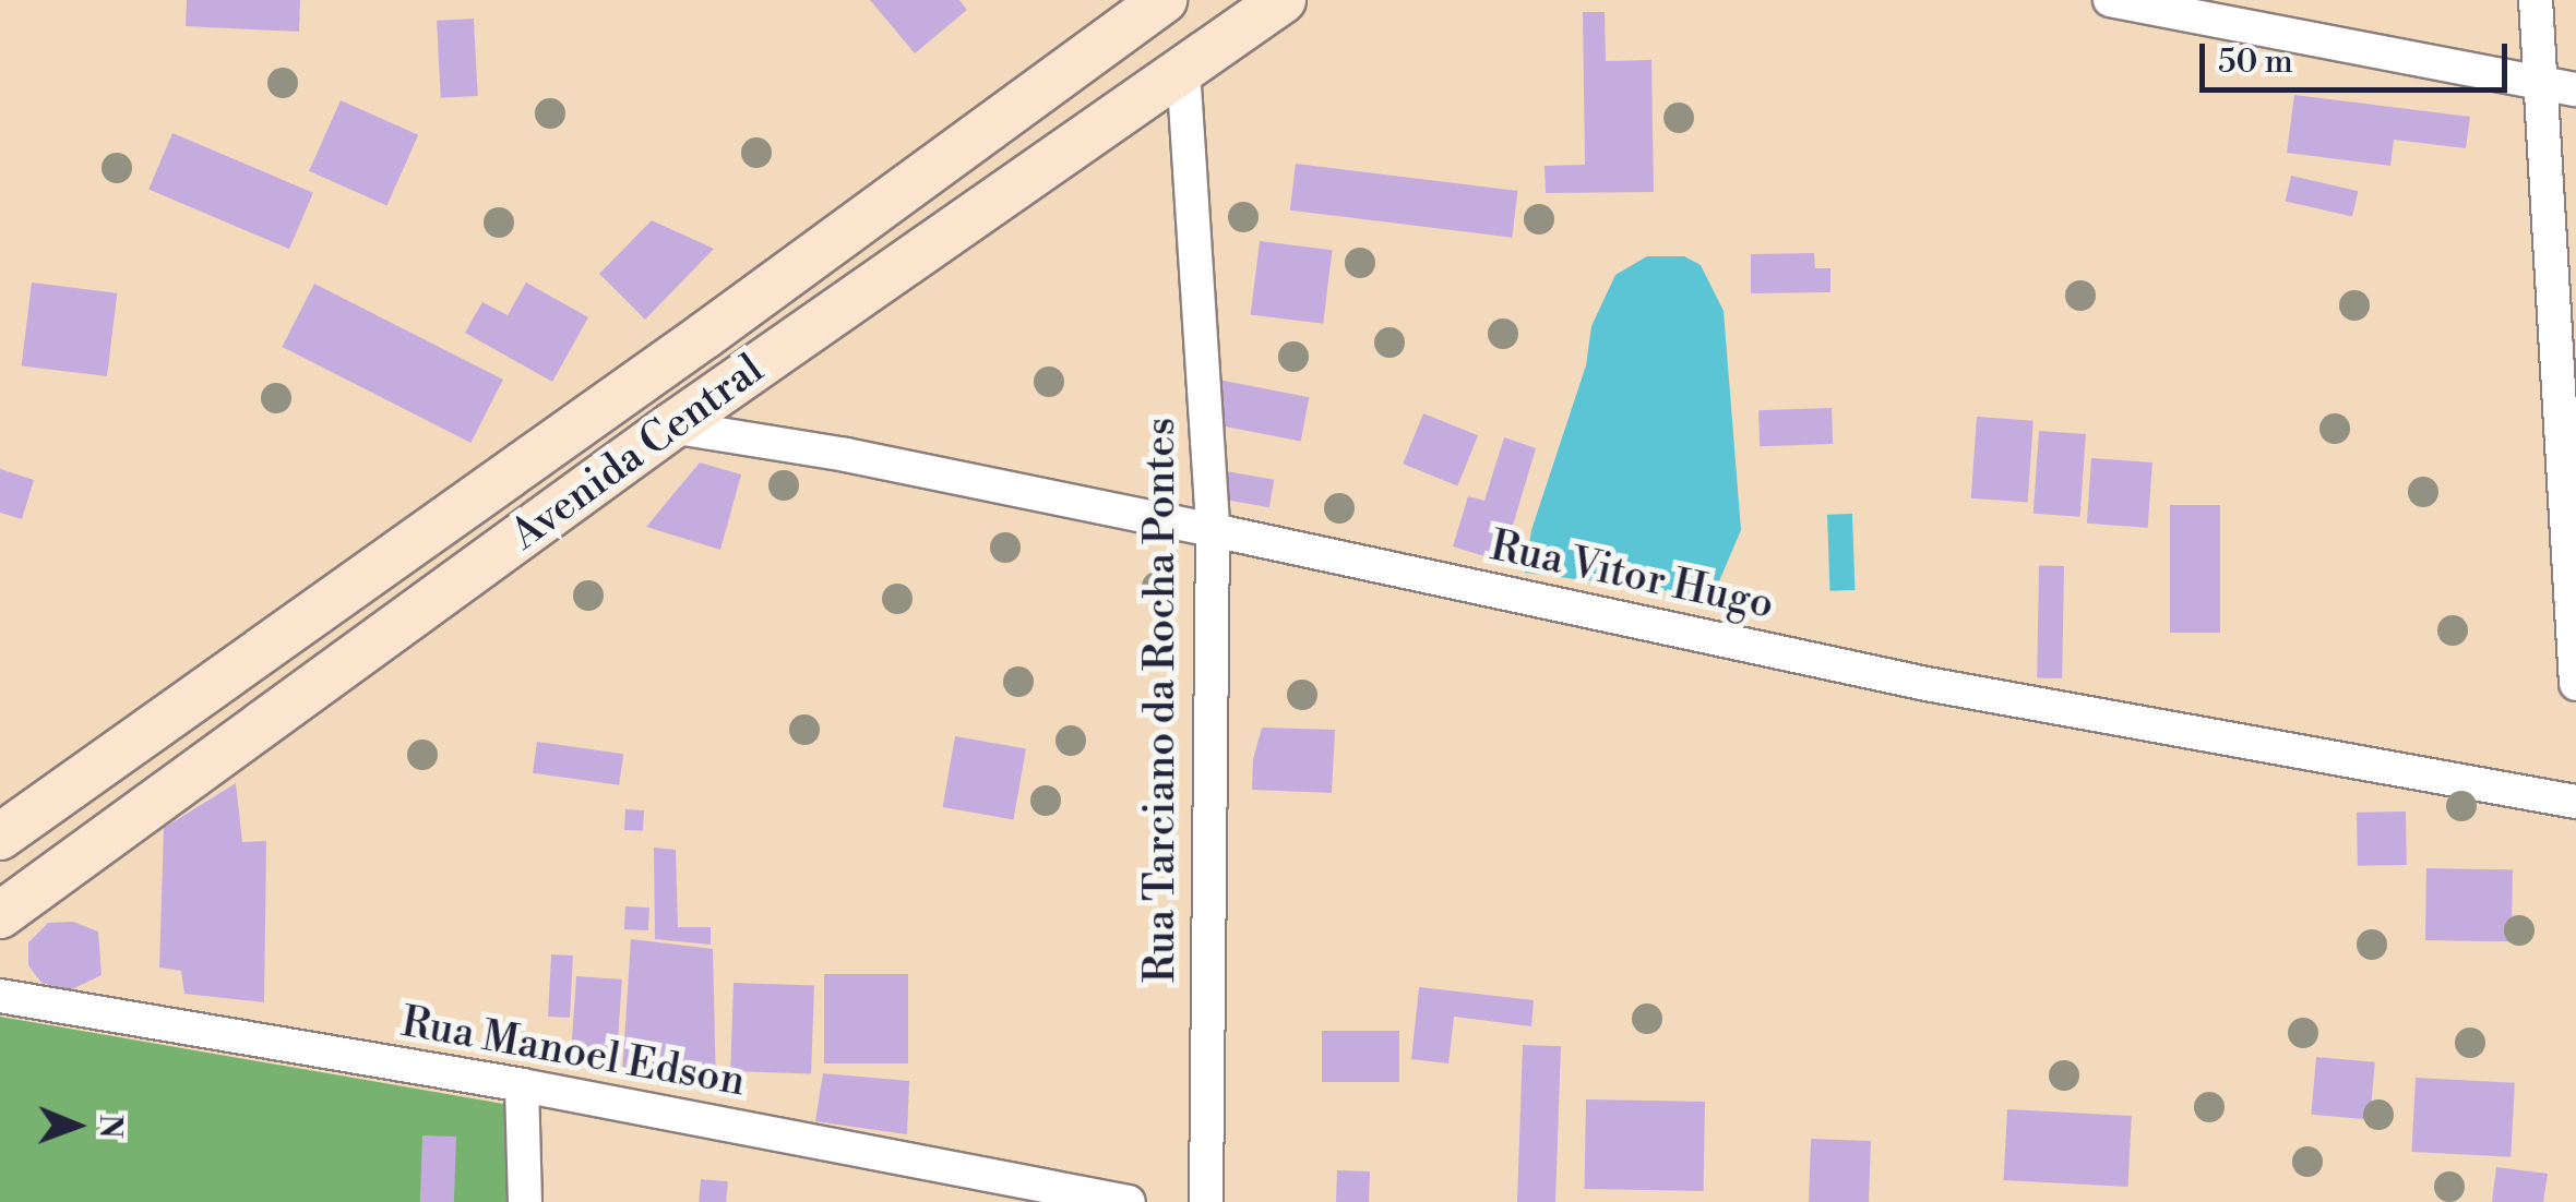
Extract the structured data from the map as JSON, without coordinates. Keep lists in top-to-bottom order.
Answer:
{
  "streets": {
    "main road": ["Avenida Central"],
    "street": ["Rua Vitor Hugo", "Rua Tarciano da Rocha Pontes", "Rua Manoel Edson"]
  },
  "crossings": [
    ["Avenida Central", "Rua Vitor Hugo"],
    ["Avenida Central", "Rua Tarciano da Rocha Pontes"],
    ["Rua Vitor Hugo", "Rua Tarciano da Rocha Pontes"]
  ],
  "scale_bar": "50 m",
  "north": "right"
}
